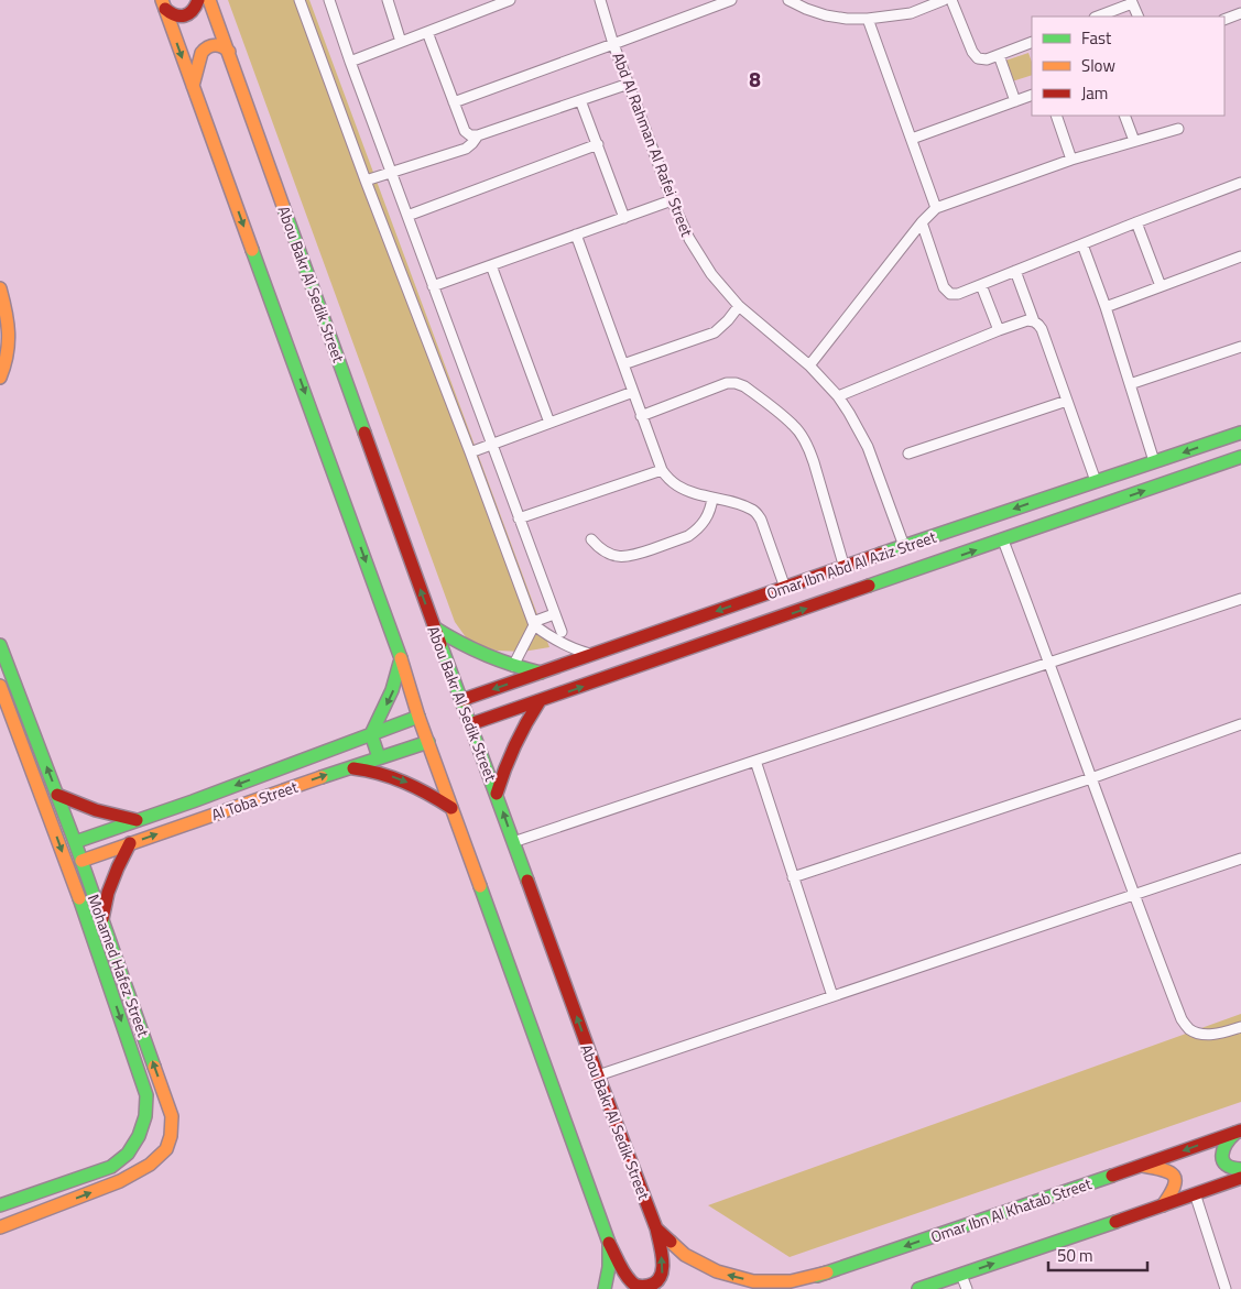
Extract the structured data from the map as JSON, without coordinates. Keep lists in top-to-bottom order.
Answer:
{
  "streets": {
    "street": [
      "Abd Al Rahman Al Rafei Street",
      "Abou Bakr Al Sedik Street",
      "Omar Ibn Abd Al Aziz Street",
      "Al Toba Street",
      "Mohamed Hafez Street",
      "Omar Ibn Al Khatab Street"
    ]
  },
  "crossings": [
    ["Abd Al Rahman Al Rafei Street", "Omar Ibn Abd Al Aziz Street"],
    ["Abou Bakr Al Sedik Street", "Omar Ibn Abd Al Aziz Street"],
    ["Abou Bakr Al Sedik Street", "Omar Ibn Al Khatab Street"],
    ["Al Toba Street", "Mohamed Hafez Street"]
  ],
  "districts": ["8"],
  "legend": ["Fast", "Slow", "Jam"],
  "scale_bar": "50 m"
}
